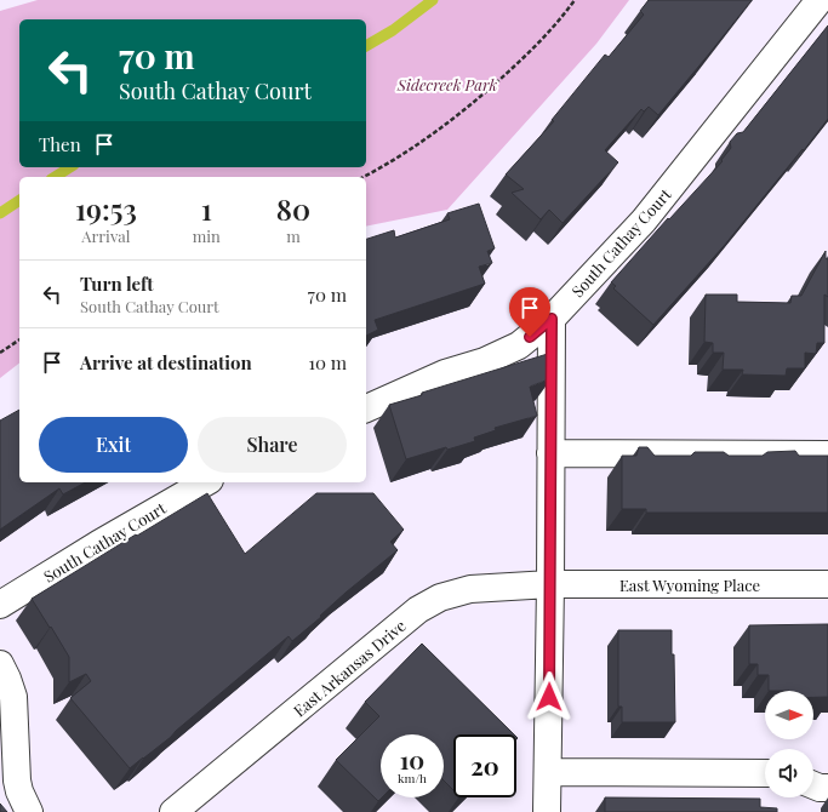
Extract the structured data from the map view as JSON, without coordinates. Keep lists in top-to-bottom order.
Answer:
{
  "streets": {
    "lane": ["South Cathay Court", "East Wyoming Place", "East Arkansas Drive"]
  },
  "crossings": [
    ["East Wyoming Place", "East Arkansas Drive"]
  ],
  "parks": ["Sidecreek Park"],
  "north": "right",
  "page": {
    "turn": ["70 m", "South Cathay Court"],
    "then": "Then",
    "eta": [
      "19:53",
      "Arrival",
      "1",
      "min",
      "80",
      "m"
    ],
    "list": [
      {
        "name": "Turn left",
        "note": "South Cathay Court",
        "value": "70 m"
      },
      {
        "name": "Arrive at destination",
        "value": "10 m"
      }
    ],
    "buttons": ["Exit", "Share"],
    "speed": "10 km/h",
    "limit": "20"
  }
}
